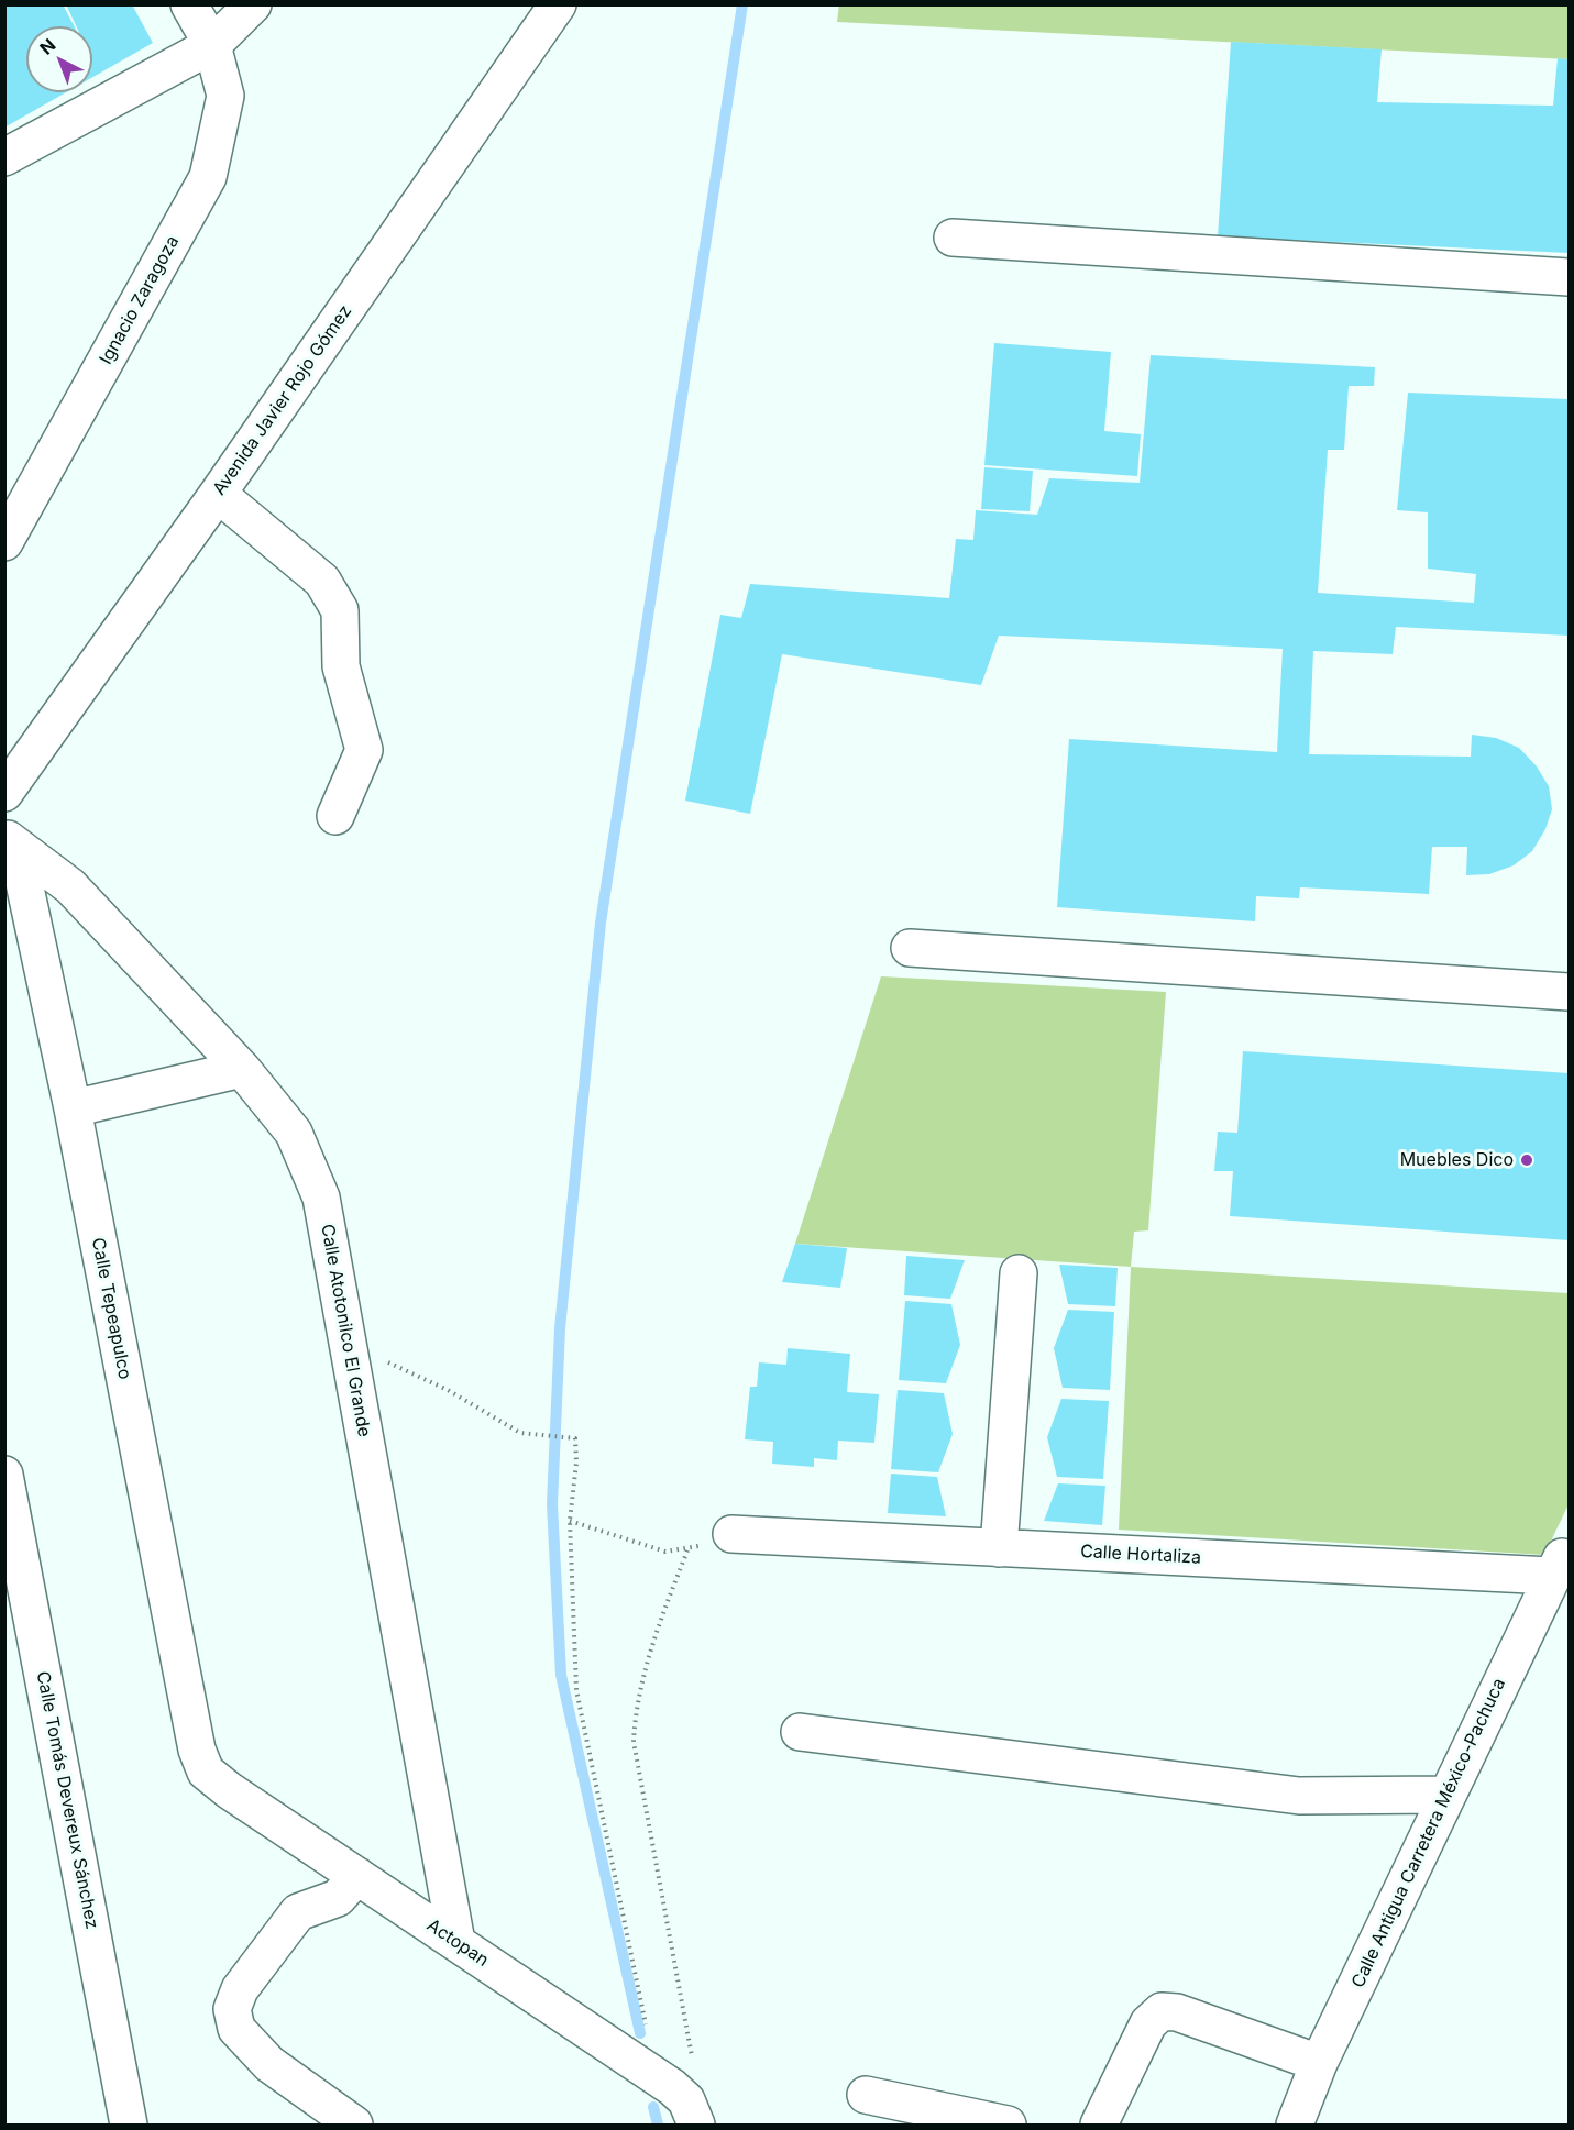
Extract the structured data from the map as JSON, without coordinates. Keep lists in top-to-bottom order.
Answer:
{
  "streets": {
    "street": [
      "Ignacio Zaragoza",
      "Avenida Javier Rojo Gómez",
      "Calle Tepeapulco",
      "Calle Atotonilco El Grande",
      "Calle Hortaliza",
      "Calle Tomás Devereux Sánchez",
      "Calle Antigua Carretera México-Pachuca",
      "Actopan"
    ]
  },
  "crossings": [
    ["Calle Tepeapulco", "Calle Atotonilco El Grande"],
    ["Calle Tepeapulco", "Actopan"],
    ["Calle Atotonilco El Grande", "Actopan"],
    ["Calle Hortaliza", "Calle Antigua Carretera México-Pachuca"]
  ],
  "places": ["Muebles Dico"],
  "north": "top left"
}
